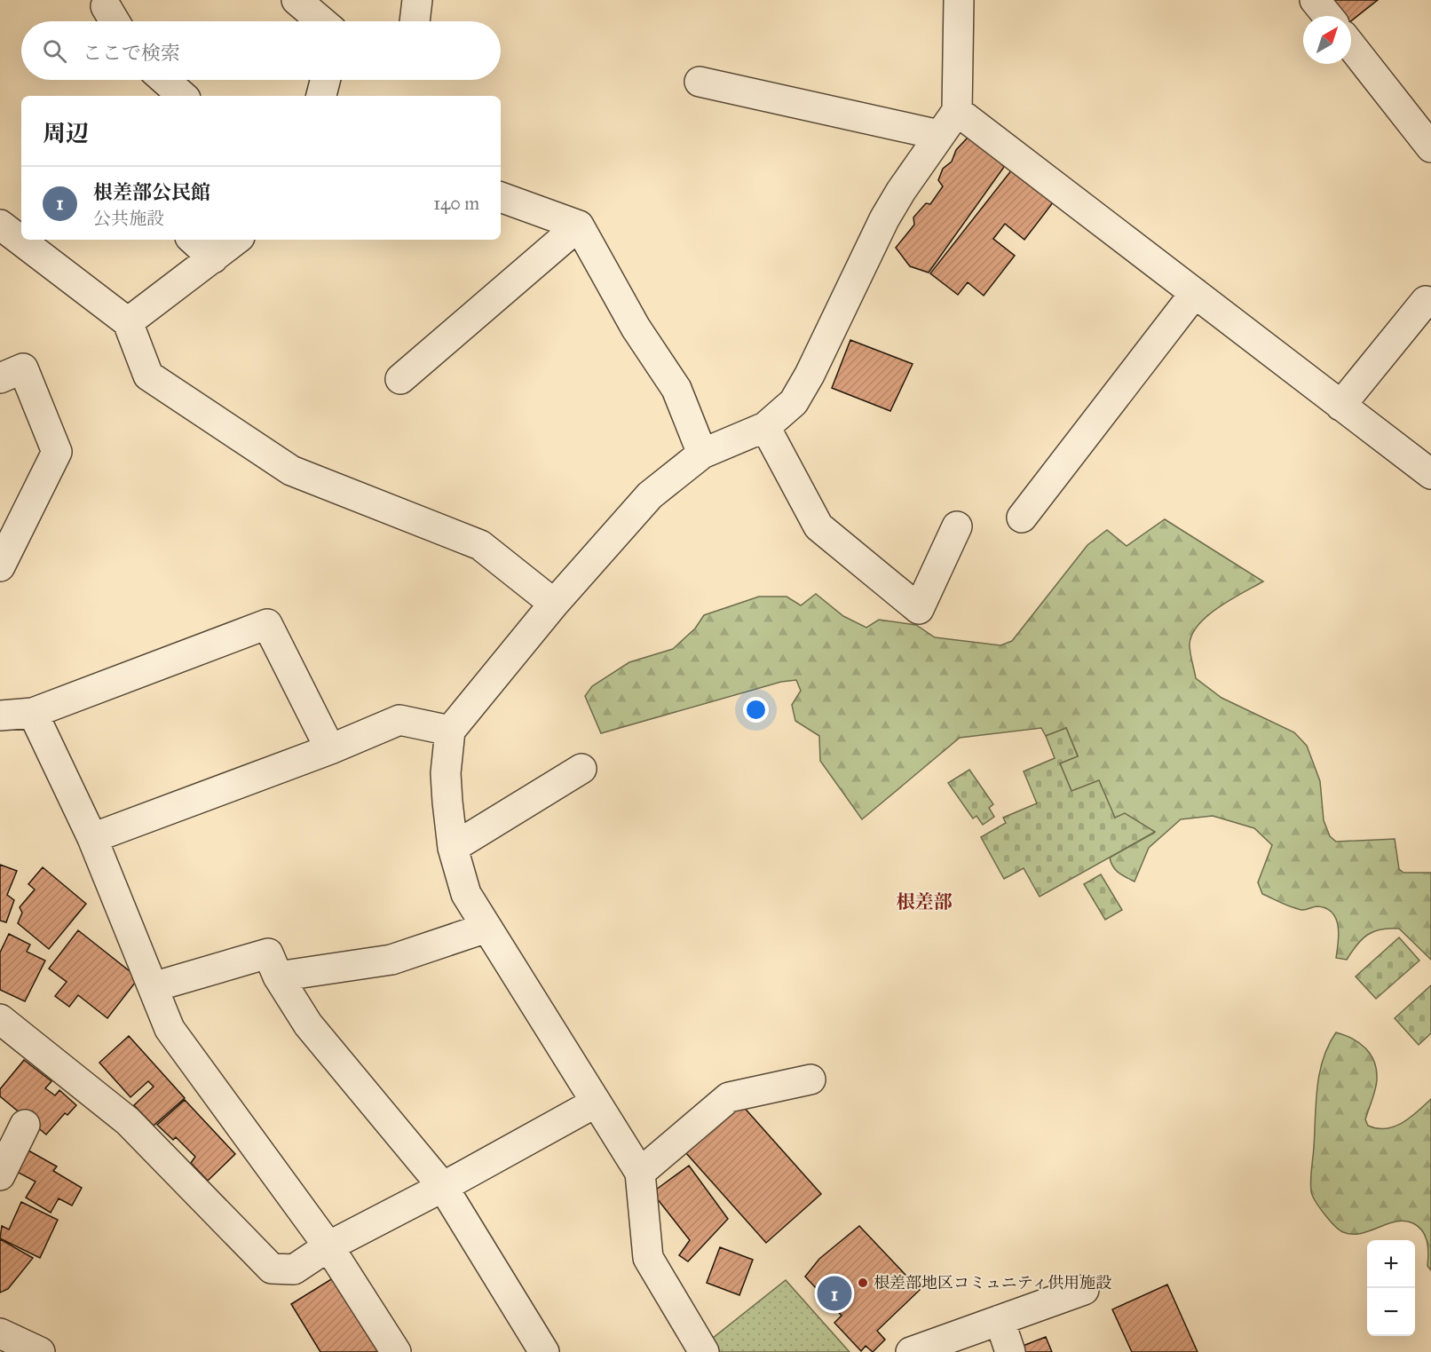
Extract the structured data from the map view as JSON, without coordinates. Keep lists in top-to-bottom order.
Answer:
{
  "districts": ["根差部"],
  "places": ["根差部地区コミュニティ供用施設"],
  "north": "top right",
  "page": {
    "search": "ここで検索",
    "heading": "周辺",
    "list": [
      {
        "mark": "1",
        "name": "根差部公民館",
        "note": "公共施設",
        "value": "140 m"
      }
    ],
    "map_buttons": ["+", "−"],
    "pins": "1"
  }
}
